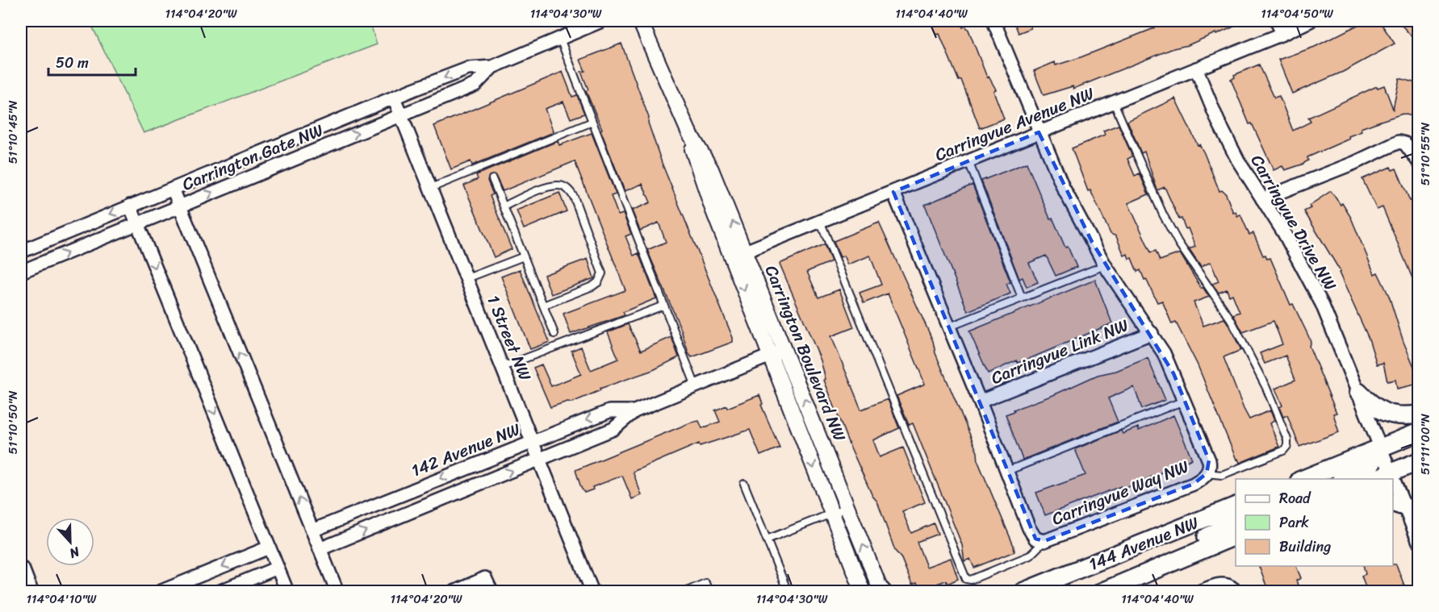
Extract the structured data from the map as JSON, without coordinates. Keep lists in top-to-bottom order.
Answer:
{
  "streets": {
    "main road": ["144 Avenue NW"],
    "street": [
      "Carringvue Avenue NW",
      "Carrington Gate NW",
      "Carringvue Drive NW",
      "1 Street NW",
      "Carringvue Link NW",
      "Carrington Boulevard NW",
      "142 Avenue NW",
      "Carringvue Way NW"
    ]
  },
  "crossings": [
    ["Carringvue Avenue NW", "Carringvue Drive NW"],
    ["Carringvue Avenue NW", "Carrington Boulevard NW"],
    ["Carringvue Avenue NW", "Carringvue Way NW"],
    ["Carrington Gate NW", "1 Street NW"],
    ["1 Street NW", "142 Avenue NW"],
    ["Carringvue Link NW", "Carringvue Way NW"],
    ["Carrington Boulevard NW", "142 Avenue NW"]
  ],
  "legend": ["Road", "Park", "Building"],
  "scale_bar": "50 m",
  "north": "bottom",
  "coordinates": [
    "114°04'20\"W",
    "114°04'30\"W",
    "114°04'40\"W",
    "114°04'50\"W",
    "51°10'45\"N",
    "51°10'55\"N",
    "51°10'50\"N",
    "51°11'00\"N",
    "114°04'10\"W"
  ]
}
